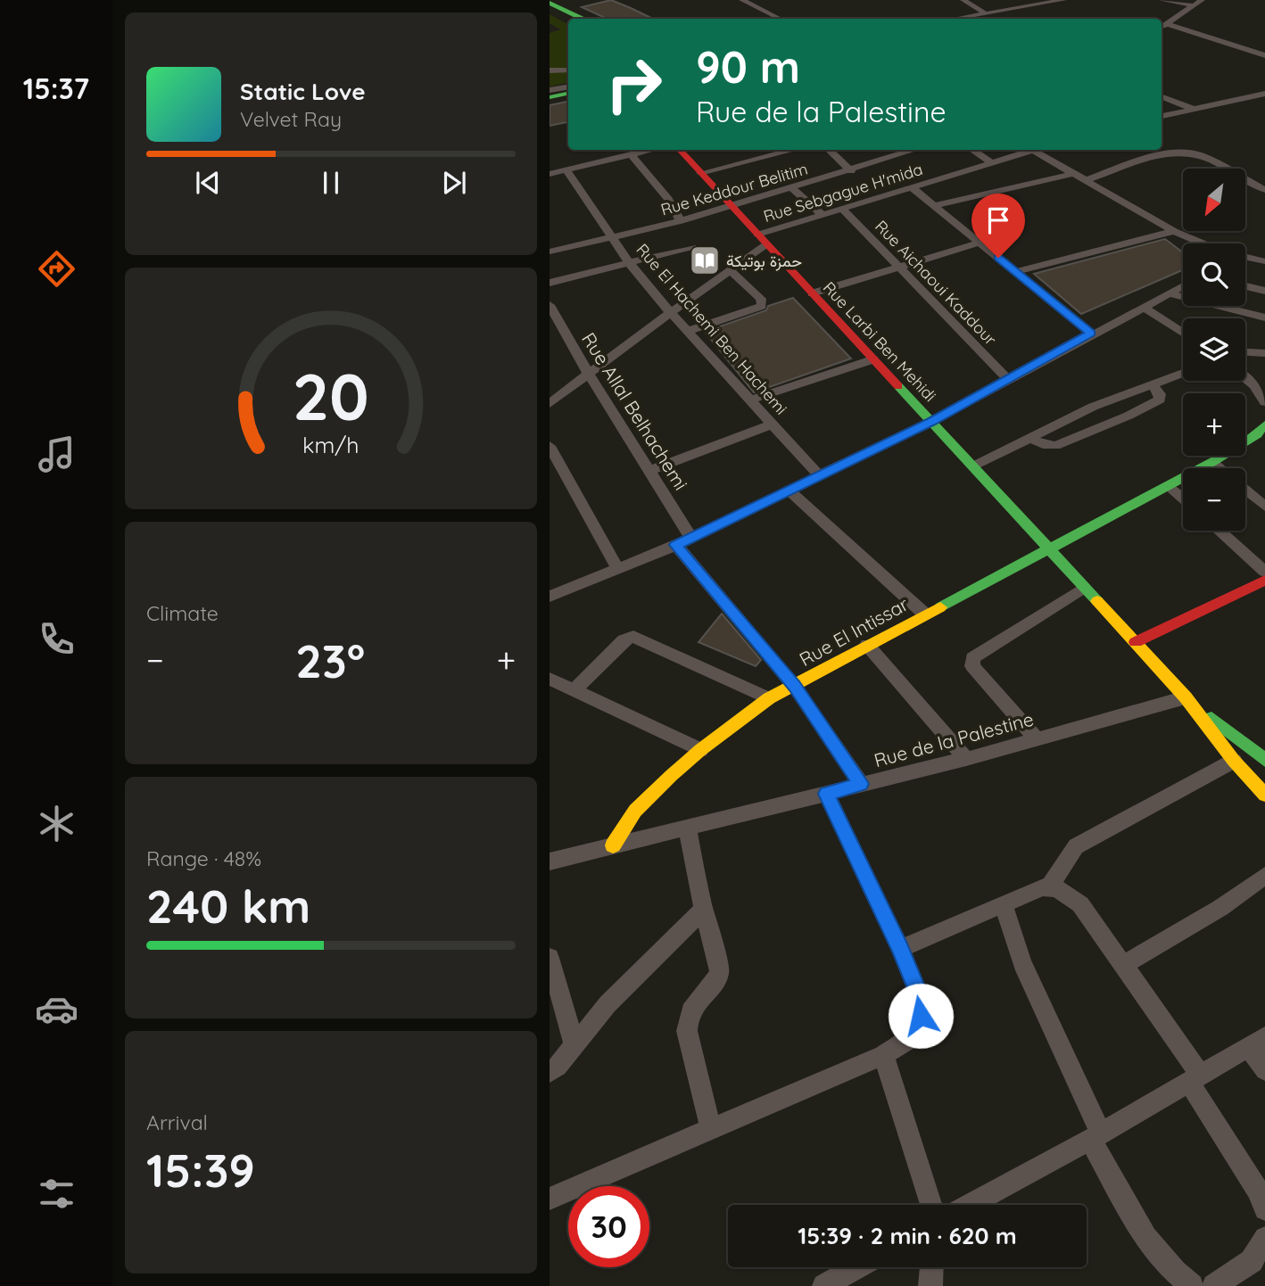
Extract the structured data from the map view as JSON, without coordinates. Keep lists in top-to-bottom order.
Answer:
{
  "streets": {
    "street": [
      "Rue Keddour Belitim",
      "Rue Sebgague H'mida",
      "Rue Aichaoui Kaddour",
      "Rue El Hachemi Ben Hachemi",
      "Rue Larbi Ben Mehidi",
      "Rue Allal Belhachemi",
      "Rue El Intissar",
      "Rue de la Palestine"
    ]
  },
  "crossings": [
    ["Rue Keddour Belitim", "Rue El Hachemi Ben Hachemi"],
    ["Rue Keddour Belitim", "Rue Larbi Ben Mehidi"],
    ["Rue Sebgague H'mida", "Rue Aichaoui Kaddour"],
    ["Rue Sebgague H'mida", "Rue El Hachemi Ben Hachemi"],
    ["Rue Sebgague H'mida", "Rue Larbi Ben Mehidi"],
    ["Rue Sebgague H'mida", "Rue Allal Belhachemi"],
    ["Rue Larbi Ben Mehidi", "Rue El Intissar"],
    ["Rue Larbi Ben Mehidi", "Rue de la Palestine"],
    ["Rue El Intissar", "Rue de la Palestine"]
  ],
  "places": {
    "library": ["حمزة بوتيكة"]
  },
  "north": "bottom left",
  "page": {
    "tabs": "15:37",
    "turn": ["90 m", "Rue de la Palestine"],
    "song": ["Static Love", "Velvet Ray"],
    "map_buttons": ["+", "−"],
    "tile": [
      "Climate",
      ["Range · 48%", "240 km"],
      ["Arrival", "15:39"]
    ],
    "heat": ["−", "23°", "+"],
    "limit": "30",
    "trip": "15:39 · 2 min · 620 m",
    "gauge": ["20", "km/h"]
  }
}
